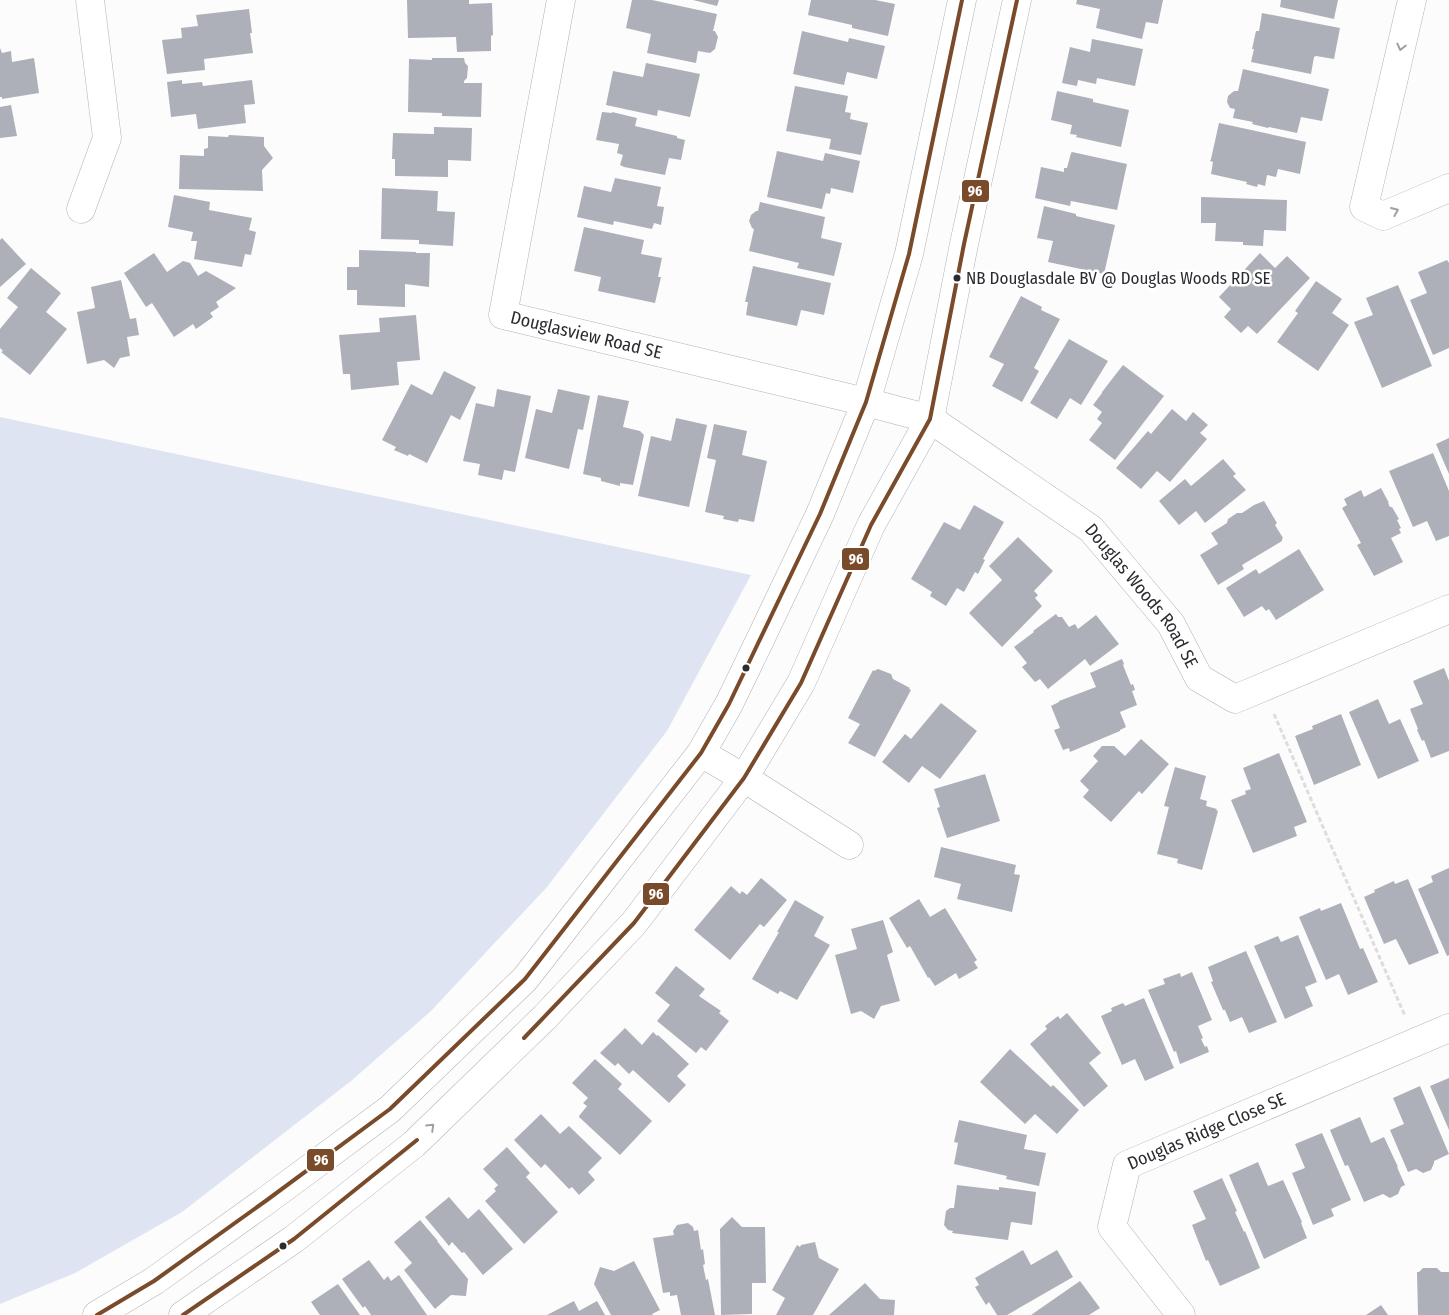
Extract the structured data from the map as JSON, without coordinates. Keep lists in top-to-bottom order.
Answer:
{
  "streets": {
    "street": ["Douglasview Road SE", "Douglas Woods Road SE", "Douglas Ridge Close SE"]
  },
  "crossings": [
    ["Douglasview Road SE", "Douglas Woods Road SE"]
  ],
  "places": ["NB Douglasdale BV @ Douglas Woods RD SE"],
  "lines": ["transit line 96"]
}
